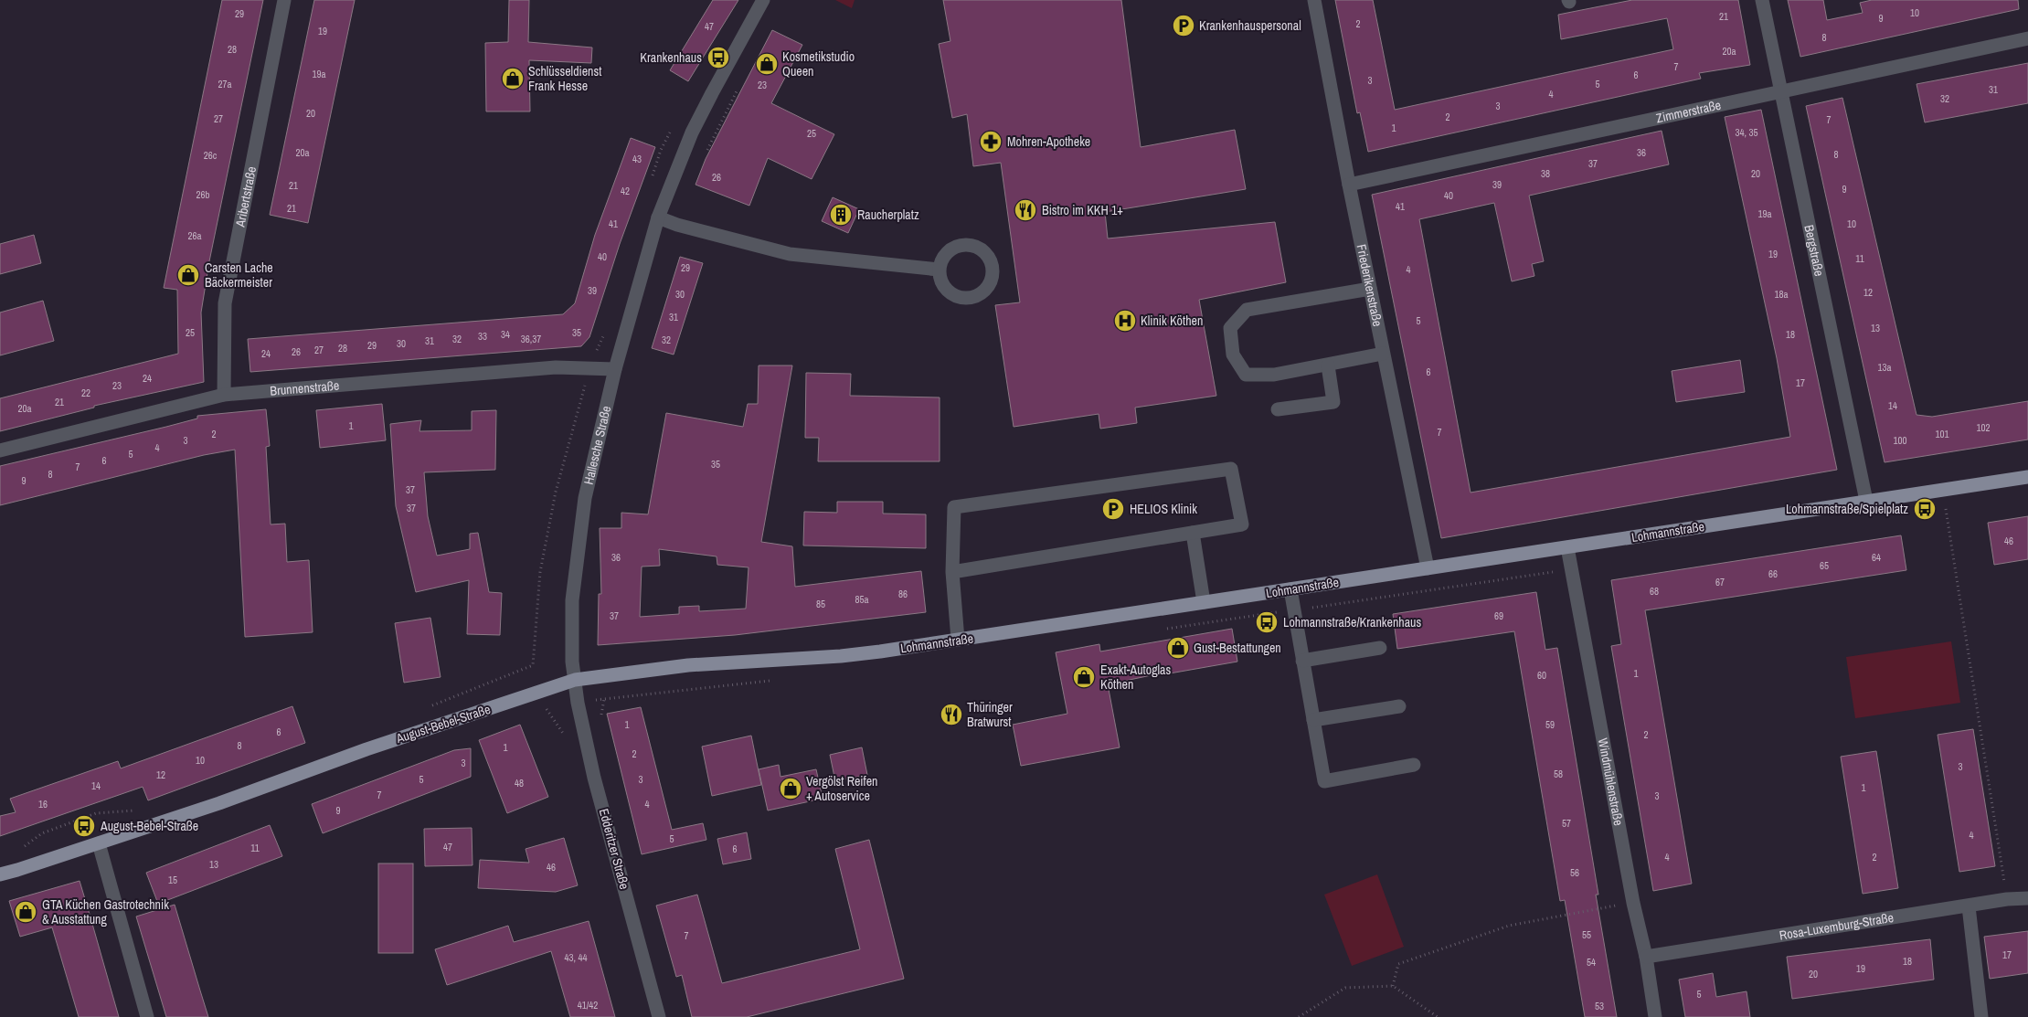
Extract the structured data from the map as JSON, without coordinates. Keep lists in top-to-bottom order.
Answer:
{
  "streets": {
    "main road": ["Lohmannstraße", "August-Bebel-Straße"],
    "street": [
      "Zimmerstraße",
      "Aribertstraße",
      "Bergstraße",
      "Friederikenstraße",
      "Brunnenstraße",
      "Hallesche Straße",
      "Windmühlenstraße",
      "Edderitzer Straße",
      "Rosa-Luxemburg-Straße"
    ]
  },
  "crossings": [
    ["Zimmerstraße", "Bergstraße"],
    ["Zimmerstraße", "Friederikenstraße"],
    ["Aribertstraße", "Brunnenstraße"],
    ["Bergstraße", "Lohmannstraße"],
    ["Friederikenstraße", "Lohmannstraße"],
    ["Brunnenstraße", "Hallesche Straße"],
    ["Hallesche Straße", "Lohmannstraße"],
    ["Hallesche Straße", "August-Bebel-Straße"],
    ["Hallesche Straße", "Edderitzer Straße"],
    ["Lohmannstraße", "August-Bebel-Straße"],
    ["Lohmannstraße", "Windmühlenstraße"],
    ["Lohmannstraße", "Edderitzer Straße"],
    ["August-Bebel-Straße", "Edderitzer Straße"],
    ["Windmühlenstraße", "Rosa-Luxemburg-Straße"]
  ],
  "places": {
    "parking": ["Krankenhauspersonal", "HELIOS Klinik"],
    "bus stop": [
      "Krankenhaus",
      "Lohmannstraße/Spielplatz",
      "Lohmannstraße/Krankenhaus",
      "August-Bebel-Straße"
    ],
    "shop": [
      "Kosmetikstudio Queen",
      "Schlüsseldienst Frank Hesse",
      "Carsten Lache Bäckermeister",
      "Gust-Bestattungen",
      "Exakt-Autoglas Köthen",
      "Vergölst Reifen + Autoservice",
      "GTA Küchen Gastrotechnik & Ausstattung"
    ],
    "pharmacy": ["Mohren-Apotheke"],
    "restaurant": ["Bistro im KKH 1+", "Thüringer Bratwurst"],
    "building": ["Raucherplatz"],
    "hospital": ["Klinik Köthen"]
  },
  "house_numbers": [
    "10",
    "29",
    "21",
    "9",
    "2",
    "47",
    "19",
    "8",
    "28",
    "20a",
    "7",
    "19a",
    "6",
    "3",
    "27a",
    "5",
    "23",
    "31",
    "4",
    "32",
    "3",
    "20",
    "2",
    "27",
    "7",
    "1",
    "34, 35",
    "25",
    "20a",
    "36",
    "8",
    "26c",
    "43",
    "37",
    "38",
    "20",
    "26",
    "39",
    "21",
    "9",
    "42",
    "26b",
    "40",
    "41",
    "21",
    "19a",
    "41",
    "10",
    "26a",
    "19",
    "40",
    "11",
    "29",
    "4",
    "39",
    "12",
    "30",
    "18a",
    "31",
    "5",
    "13",
    "25",
    "35",
    "34",
    "18",
    "33",
    "32",
    "36,37",
    "32",
    "31",
    "30",
    "29",
    "28",
    "27",
    "26",
    "24",
    "13a",
    "6",
    "24",
    "17",
    "23",
    "22",
    "21",
    "14",
    "20a",
    "1",
    "102",
    "7",
    "2",
    "101",
    "3",
    "100",
    "4",
    "5",
    "6",
    "35",
    "7",
    "8",
    "9",
    "37",
    "37",
    "46",
    "36",
    "64",
    "65",
    "66",
    "67",
    "68",
    "86",
    "85a",
    "85",
    "37",
    "69",
    "1",
    "60",
    "1",
    "59",
    "6",
    "2",
    "8",
    "1",
    "2",
    "10",
    "3",
    "3",
    "58",
    "12",
    "5",
    "3",
    "48",
    "14",
    "1",
    "7",
    "3",
    "16",
    "4",
    "9",
    "57",
    "4",
    "5",
    "47",
    "11",
    "6",
    "4",
    "2",
    "13",
    "46",
    "56",
    "15",
    "55",
    "7",
    "17",
    "43, 44",
    "18",
    "54",
    "19",
    "20",
    "5",
    "41/42",
    "53"
  ]
}
